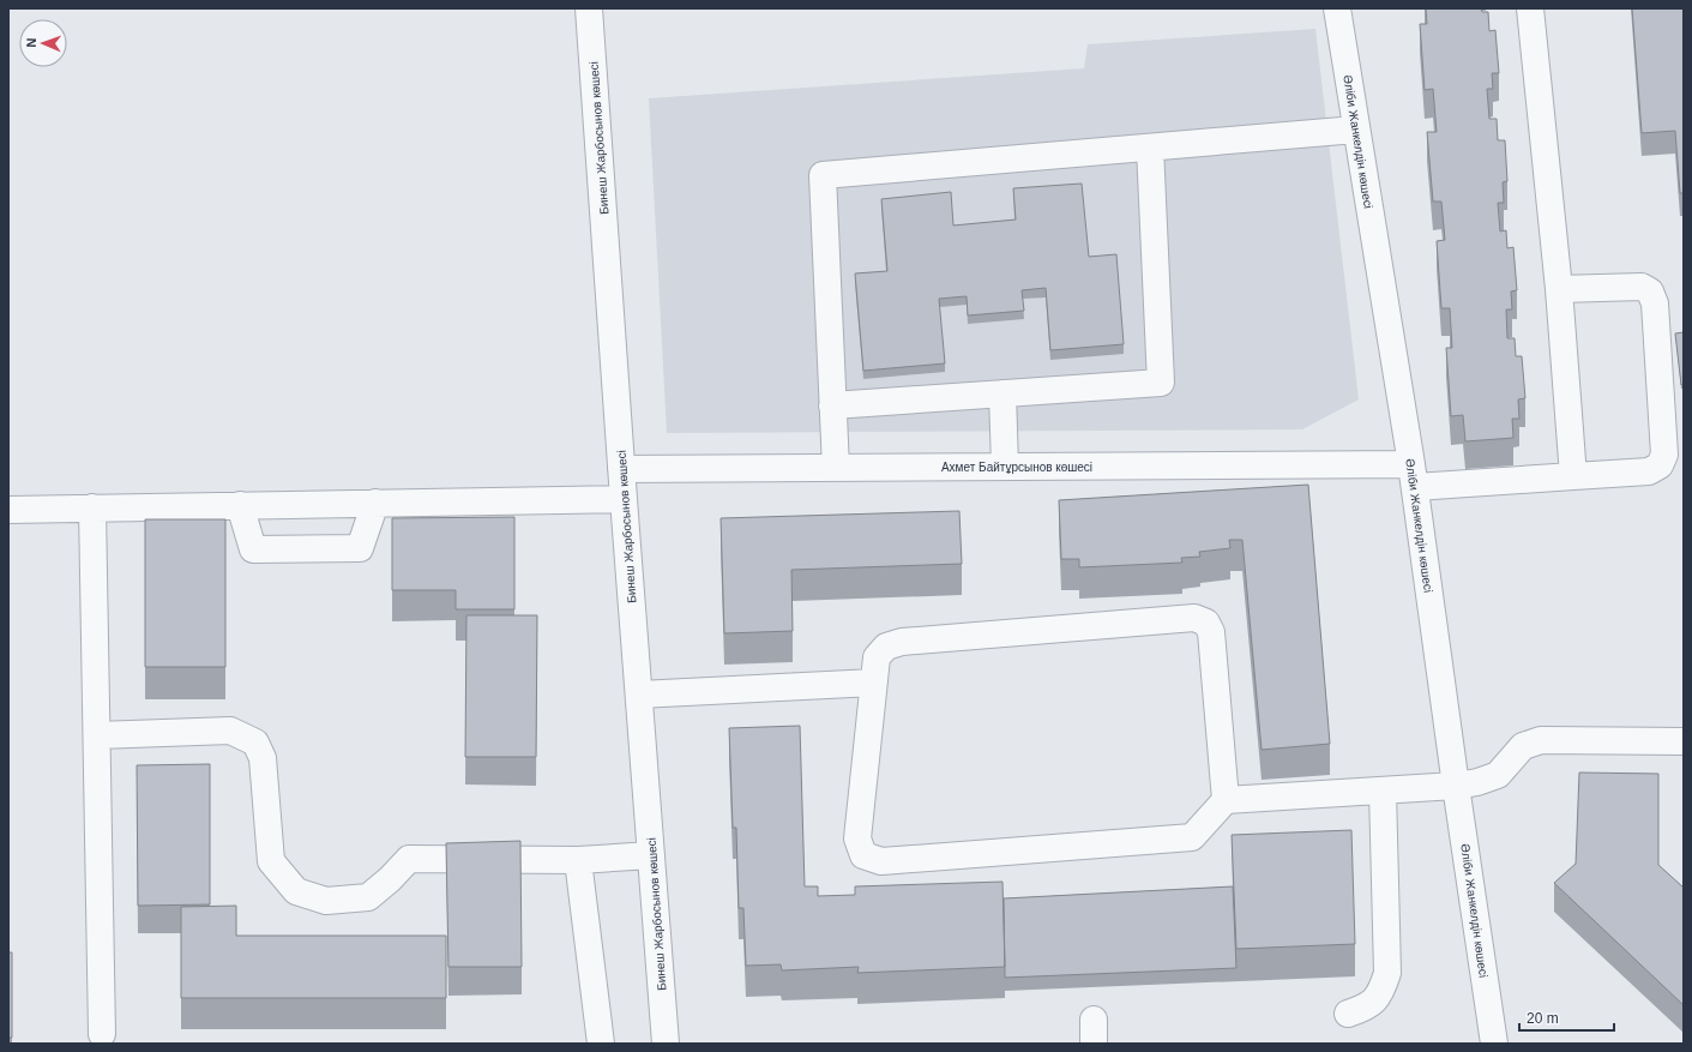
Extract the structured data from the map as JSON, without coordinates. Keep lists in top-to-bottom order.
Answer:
{
  "streets": {
    "street": ["Бинеш Жарбосынов көшесі", "Әліби Жанкелдін көшесі", "Ахмет Байтұрсынов көшесі"]
  },
  "crossings": [
    ["Бинеш Жарбосынов көшесі", "Ахмет Байтұрсынов көшесі"],
    ["Әліби Жанкелдін көшесі", "Ахмет Байтұрсынов көшесі"]
  ],
  "scale_bar": "20 m",
  "north": "left"
}
